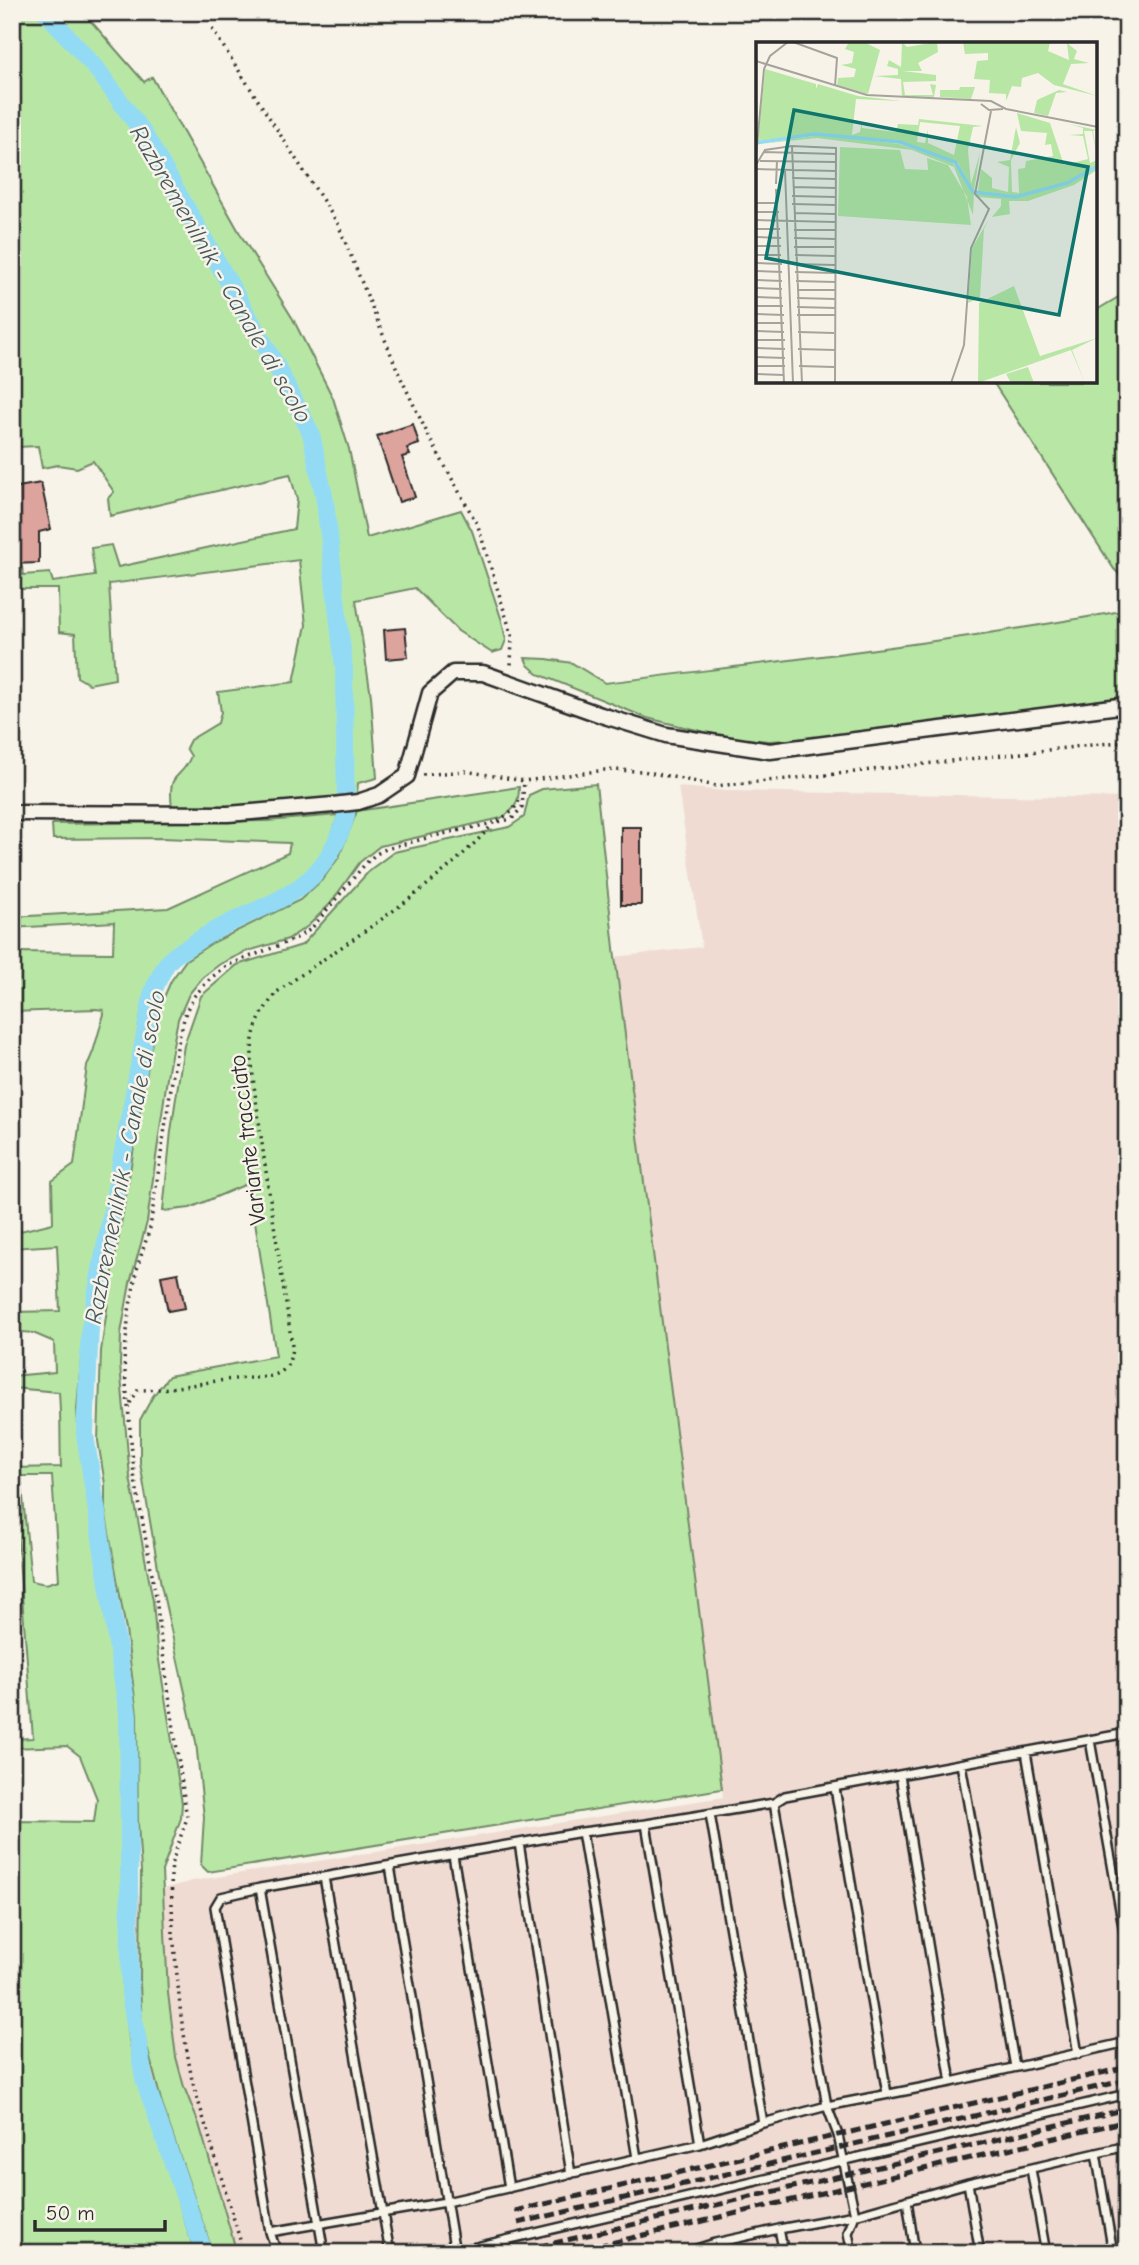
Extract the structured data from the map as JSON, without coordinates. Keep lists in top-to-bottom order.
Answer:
{
  "streets": {
    "path": ["Variante tracciato"]
  },
  "water": ["Razbremenilnik - Canale di scolo"],
  "scale_bar": "50 m"
}
